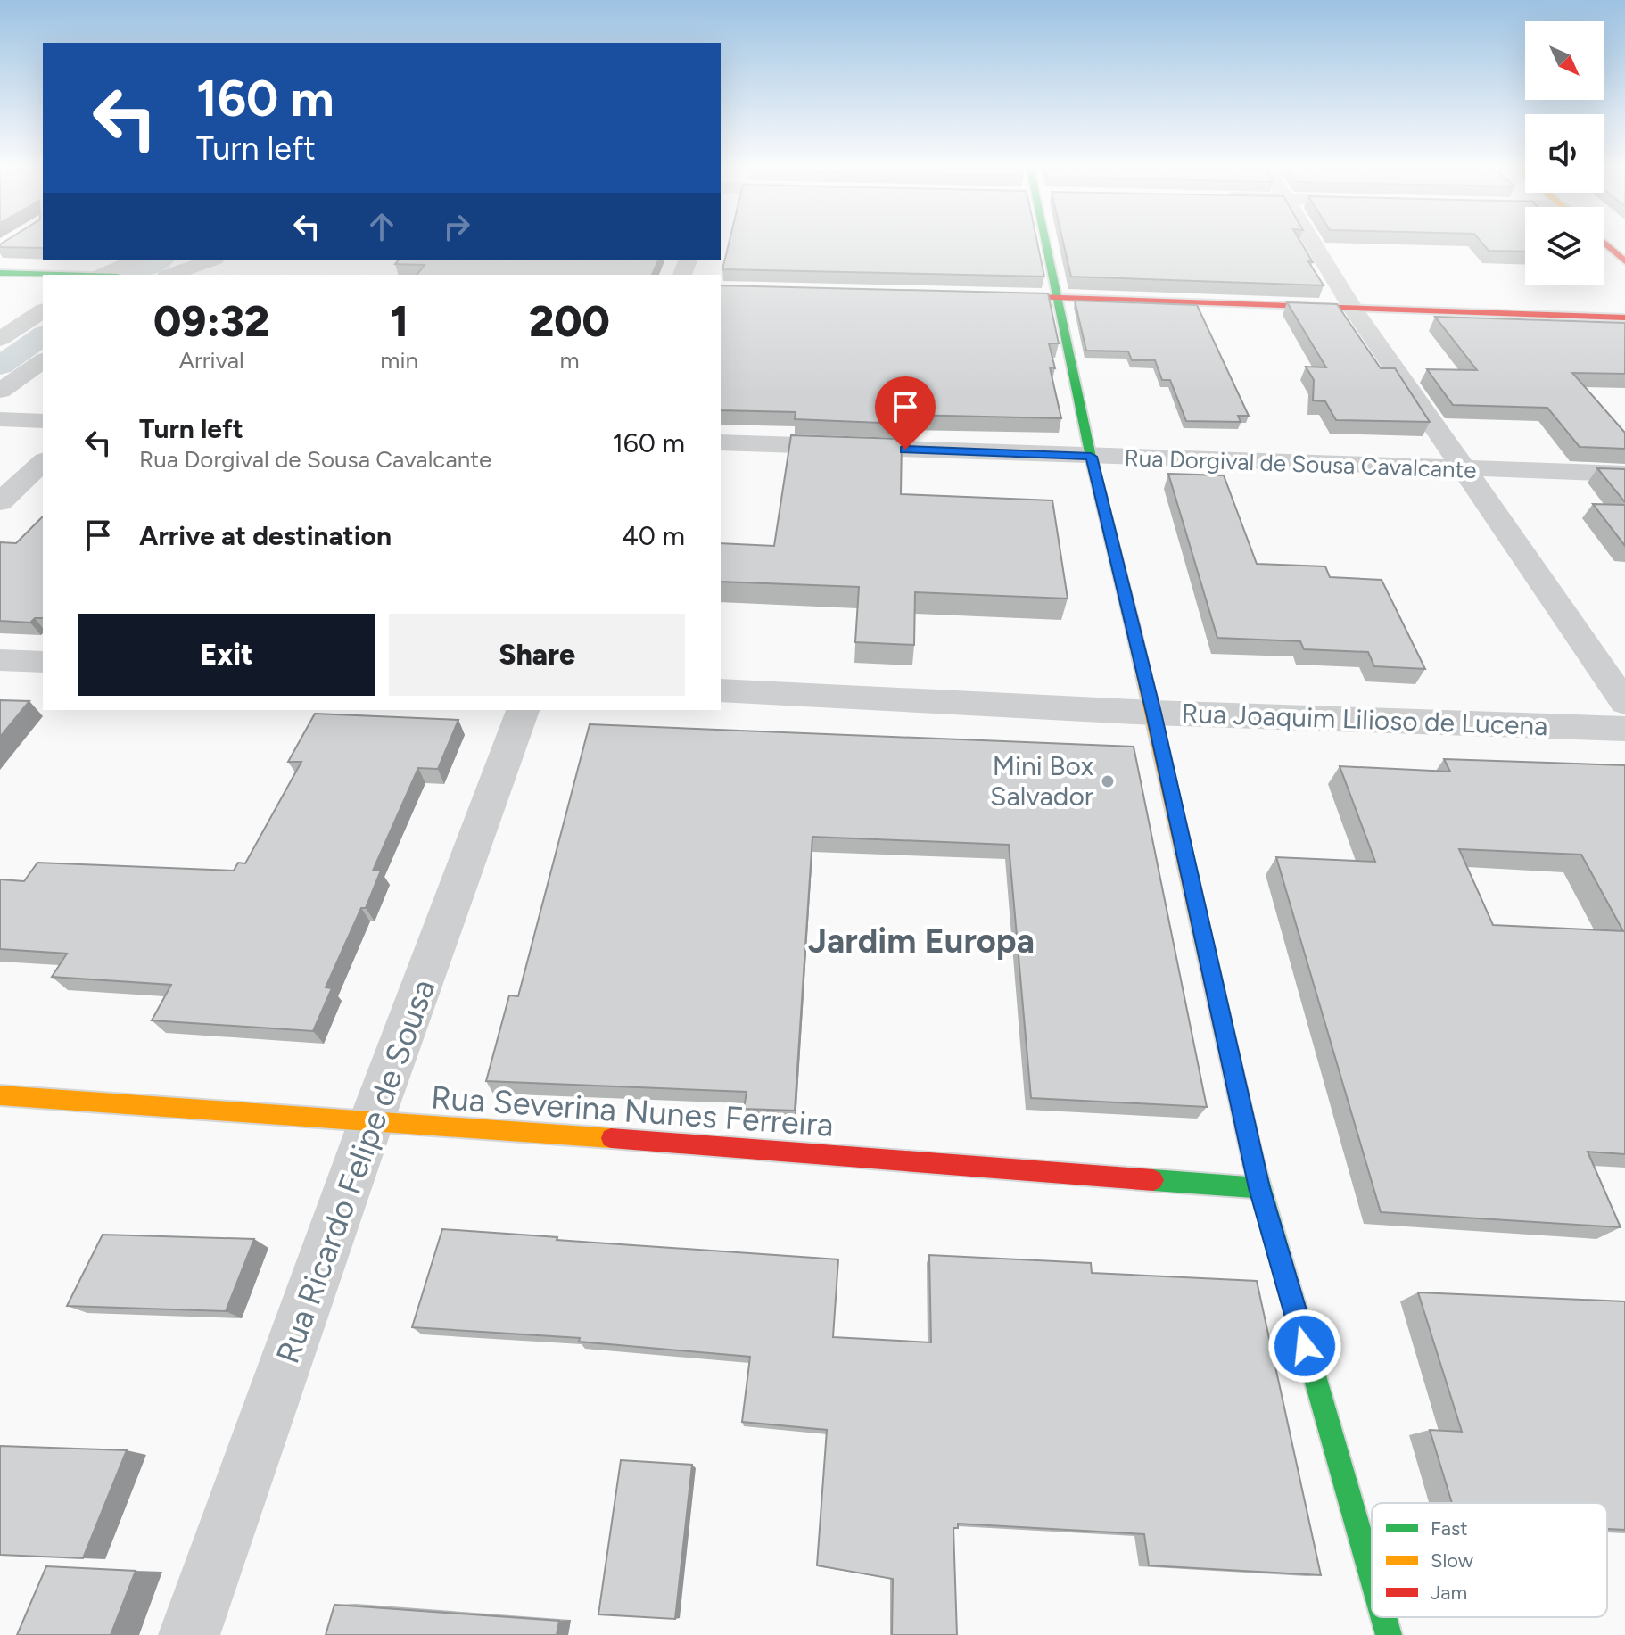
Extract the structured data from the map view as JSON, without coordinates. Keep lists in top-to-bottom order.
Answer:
{
  "streets": {
    "street": [
      "Rua Dorgival de Sousa Cavalcante",
      "Rua Joaquim Lilioso de Lucena",
      "Rua Severina Nunes Ferreira",
      "Rua Ricardo Felipe de Sousa"
    ]
  },
  "crossings": [
    ["Rua Severina Nunes Ferreira", "Rua Ricardo Felipe de Sousa"]
  ],
  "districts": ["Jardim Europa"],
  "places": ["Mini Box Salvador"],
  "legend": ["Fast", "Slow", "Jam"],
  "north": "bottom right",
  "page": {
    "turn": ["160 m", "Turn left"],
    "eta": [
      "09:32",
      "Arrival",
      "1",
      "min",
      "200",
      "m"
    ],
    "list": [
      {
        "name": "Turn left",
        "note": "Rua Dorgival de Sousa Cavalcante",
        "value": "160 m"
      },
      {
        "name": "Arrive at destination",
        "value": "40 m"
      }
    ],
    "buttons": ["Exit", "Share"]
  }
}
